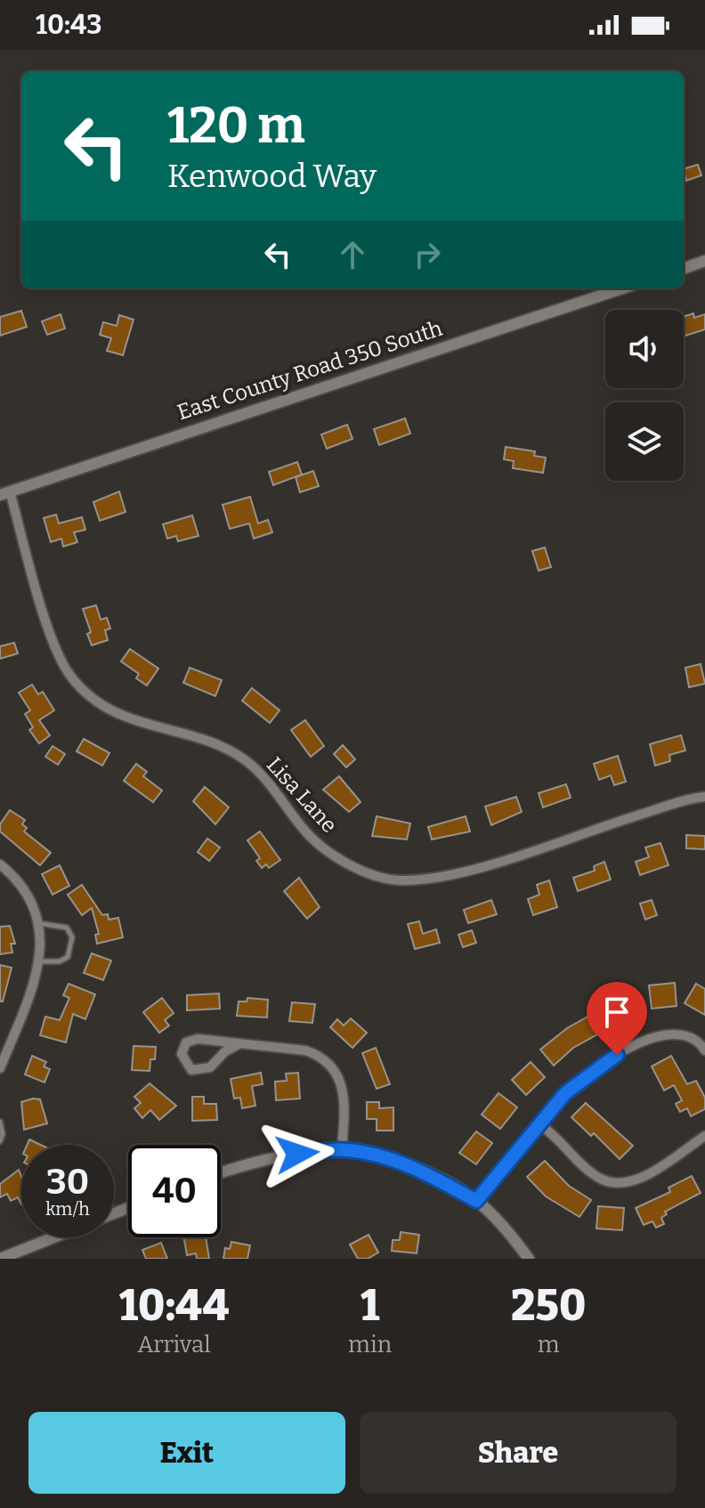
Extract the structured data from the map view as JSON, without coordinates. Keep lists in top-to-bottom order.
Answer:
{
  "streets": {
    "street": ["East County Road 350 South", "Lisa Lane"]
  },
  "crossings": [
    ["East County Road 350 South", "Lisa Lane"]
  ],
  "page": {
    "status": "10:43",
    "turn": ["120 m", "Kenwood Way"],
    "speed": "30 km/h",
    "limit": "40",
    "eta": [
      "10:44",
      "Arrival",
      "1",
      "min",
      "250",
      "m"
    ],
    "buttons": ["Exit", "Share"]
  }
}
